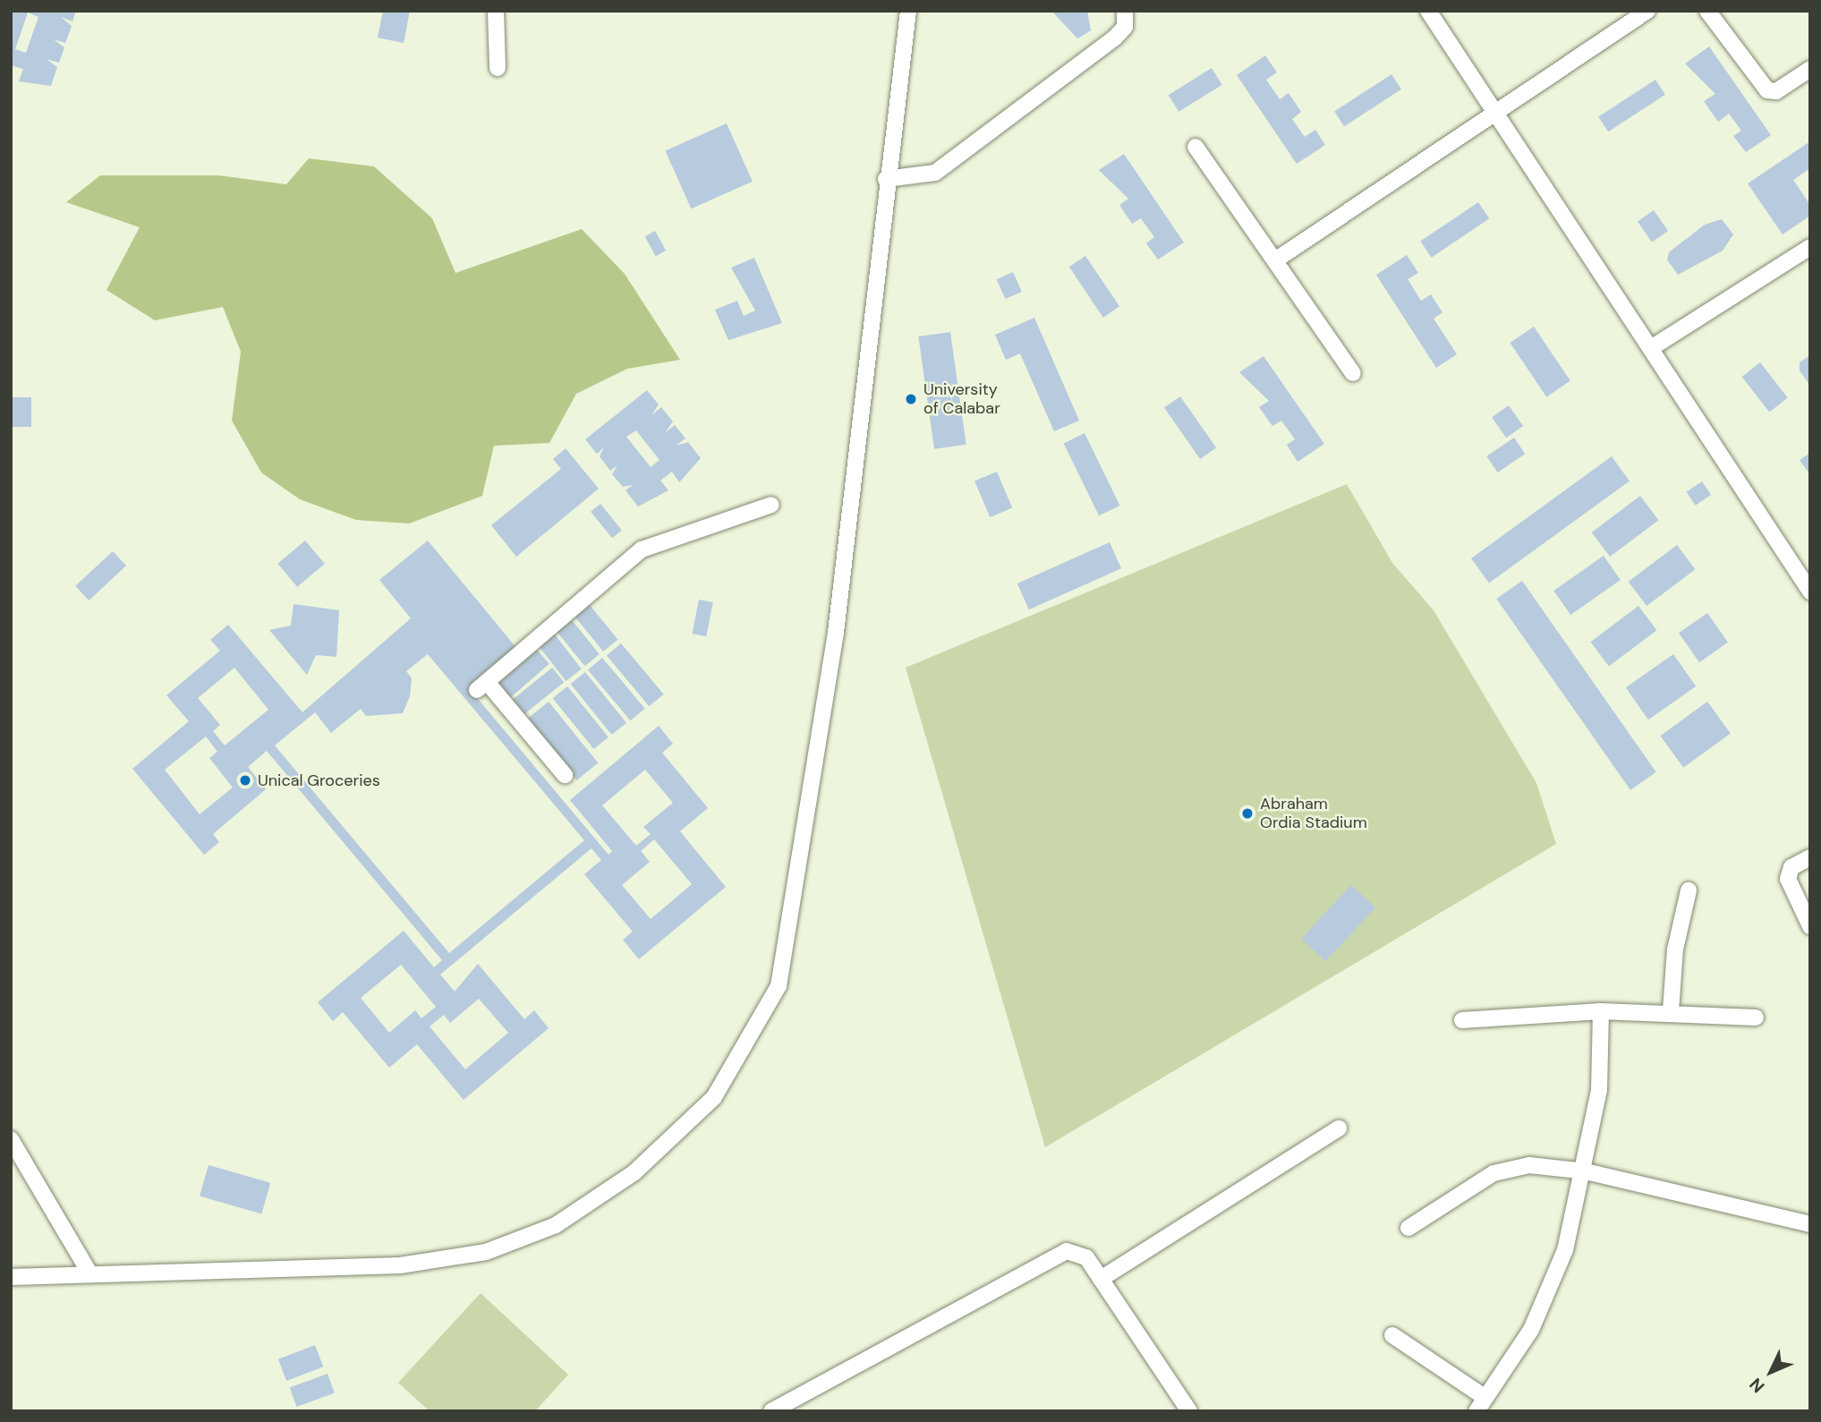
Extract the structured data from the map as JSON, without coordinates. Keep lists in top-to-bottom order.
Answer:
{
  "places": ["University of Calabar", "Unical Groceries", "Abraham Ordia Stadium"],
  "north": "bottom left"
}
